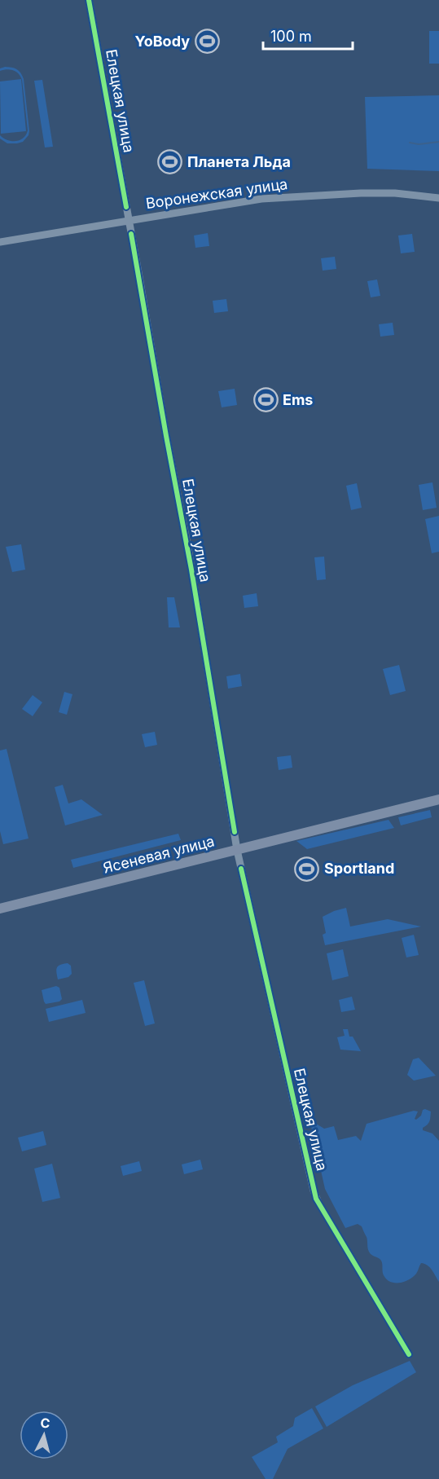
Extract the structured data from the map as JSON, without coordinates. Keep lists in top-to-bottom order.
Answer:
{
  "streets": {
    "main road": ["Ясеневая улица"],
    "street": ["Елецкая улица", "Воронежская улица"]
  },
  "crossings": [
    ["Елецкая улица", "Воронежская улица"],
    ["Елецкая улица", "Ясеневая улица"]
  ],
  "places": {
    "sports": [
      "YoBody",
      "Планета Льда",
      "Ems",
      "Sportland"
    ]
  },
  "scale_bar": "100 m",
  "north": "top"
}
